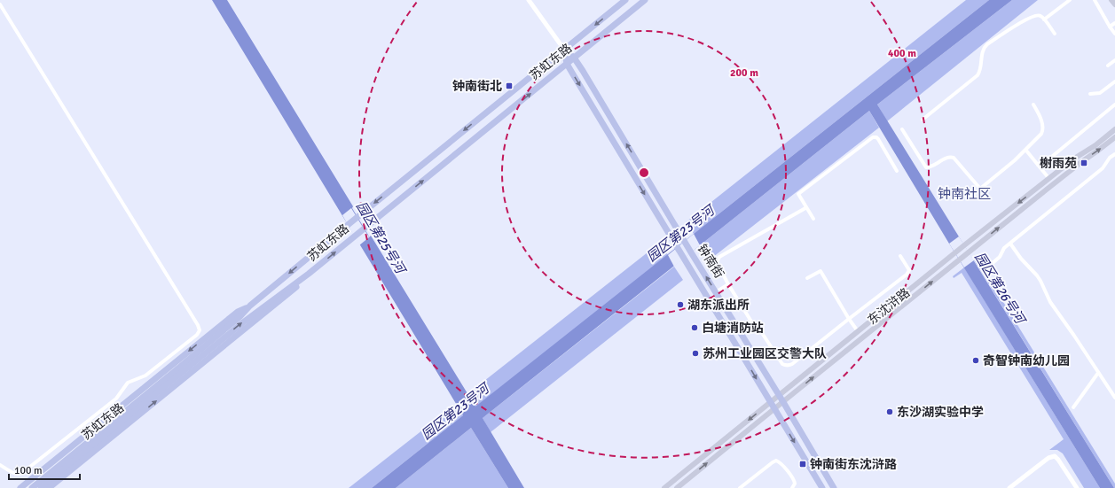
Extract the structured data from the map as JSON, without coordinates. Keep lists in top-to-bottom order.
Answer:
{
  "streets": {
    "main road": ["苏虹东路", "钟南街", "东沈浒路"]
  },
  "crossings": [
    ["苏虹东路", "钟南街"],
    ["钟南街", "东沈浒路"]
  ],
  "districts": ["钟南社区"],
  "water": ["园区第23号河", "园区第25号河", "园区第26号河"],
  "places": {
    "transit": ["钟南街北", "榭雨苑", "钟南街东沈浒路"],
    "other": [
      "湖东派出所",
      "白塘消防站",
      "苏州工业园区交警大队",
      "奇智钟南幼儿园",
      "东沙湖实验中学"
    ]
  },
  "scale_bar": "100 m",
  "rings": ["400 m", "200 m"]
}
